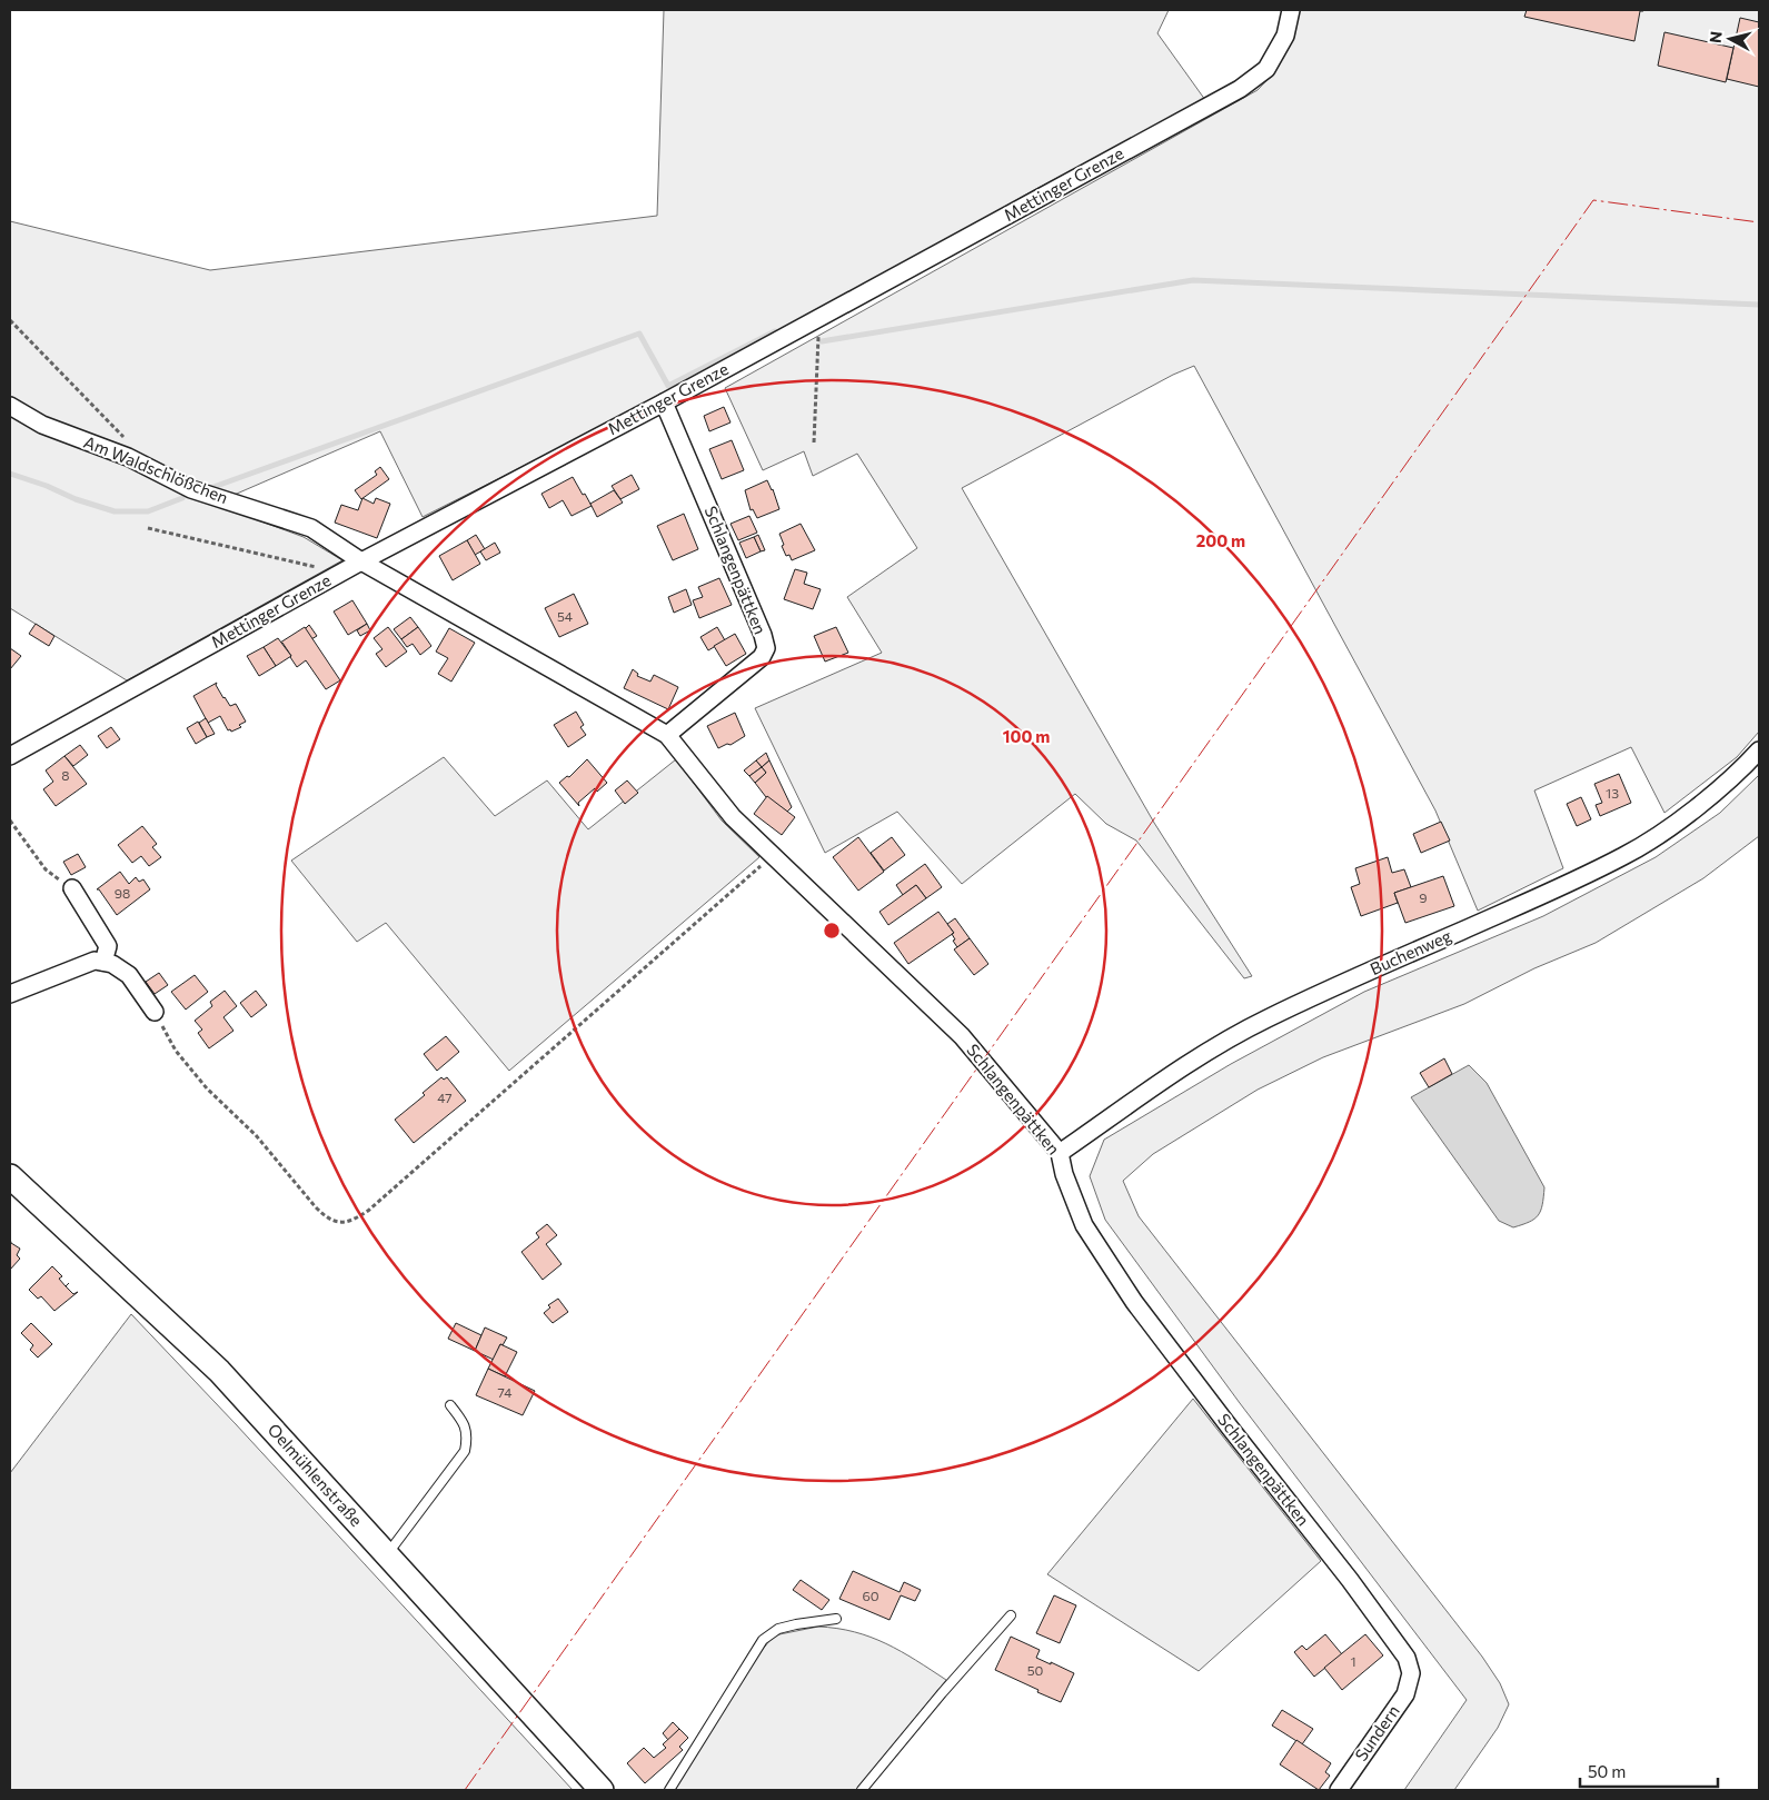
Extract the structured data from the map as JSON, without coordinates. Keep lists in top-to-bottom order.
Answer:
{
  "streets": {
    "street": [
      "Mettinger Grenze",
      "Am Waldschlößchen",
      "Schlangenpättken",
      "Buchenweg",
      "Oelmühlenstraße",
      "Sundern"
    ]
  },
  "crossings": [
    ["Mettinger Grenze", "Am Waldschlößchen"],
    ["Mettinger Grenze", "Schlangenpättken"],
    ["Am Waldschlößchen", "Schlangenpättken"],
    ["Schlangenpättken", "Buchenweg"],
    ["Schlangenpättken", "Sundern"]
  ],
  "house_numbers": [
    "54",
    "8",
    "13",
    "98",
    "9",
    "47",
    "74",
    "60",
    "1",
    "50"
  ],
  "scale_bar": "50 m",
  "north": "left",
  "rings": ["200 m", "100 m"]
}
